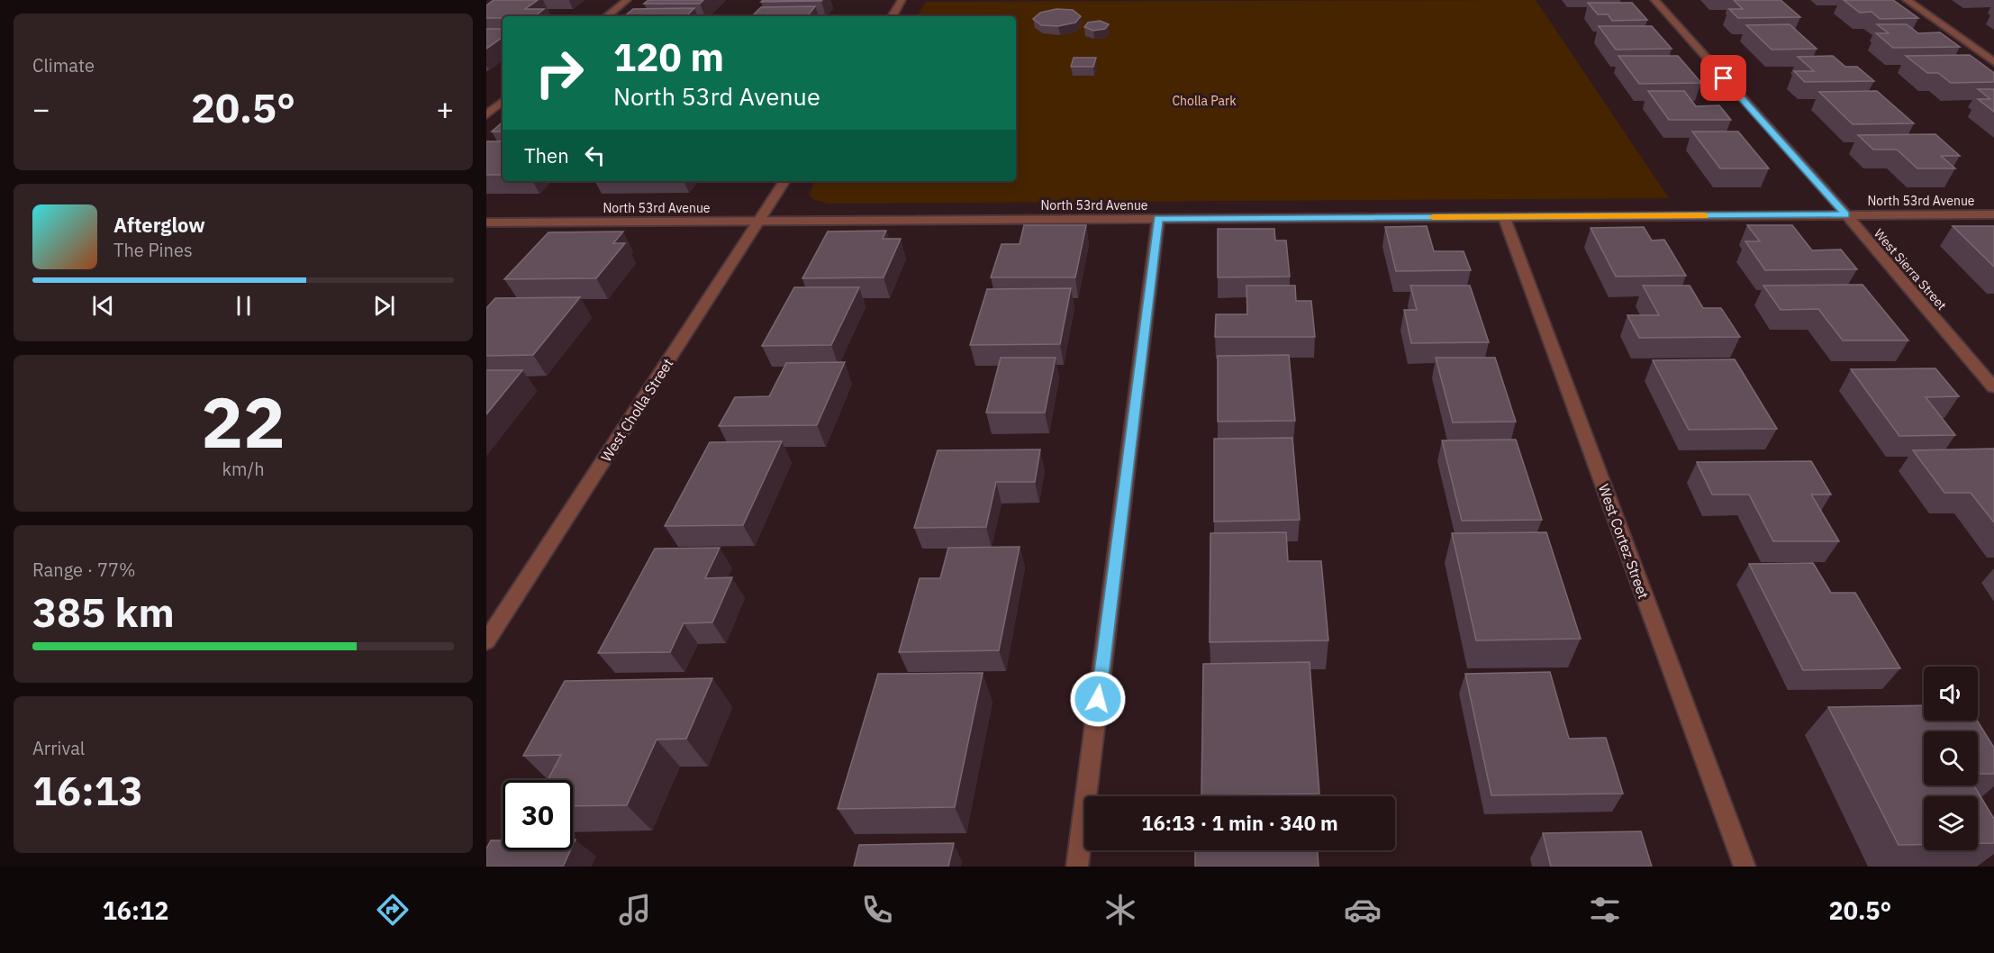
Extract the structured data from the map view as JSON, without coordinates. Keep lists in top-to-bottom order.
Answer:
{
  "streets": {
    "street": [
      "North 53rd Avenue",
      "West Sierra Street",
      "West Cholla Street",
      "West Cortez Street"
    ]
  },
  "crossings": [
    ["North 53rd Avenue", "West Sierra Street"],
    ["North 53rd Avenue", "West Cholla Street"],
    ["North 53rd Avenue", "West Cortez Street"]
  ],
  "parks": ["Cholla Park"],
  "page": {
    "tile": [
      "Climate",
      ["22", "km/h"],
      ["Range · 77%", "385 km"],
      ["Arrival", "16:13"]
    ],
    "turn": ["120 m", "North 53rd Avenue"],
    "heat": ["−", "20.5°", "+"],
    "then": "Then",
    "song": ["Afterglow", "The Pines"],
    "limit": "30",
    "trip": "16:13 · 1 min · 340 m",
    "tabs": ["16:12", "20.5°"]
  }
}
